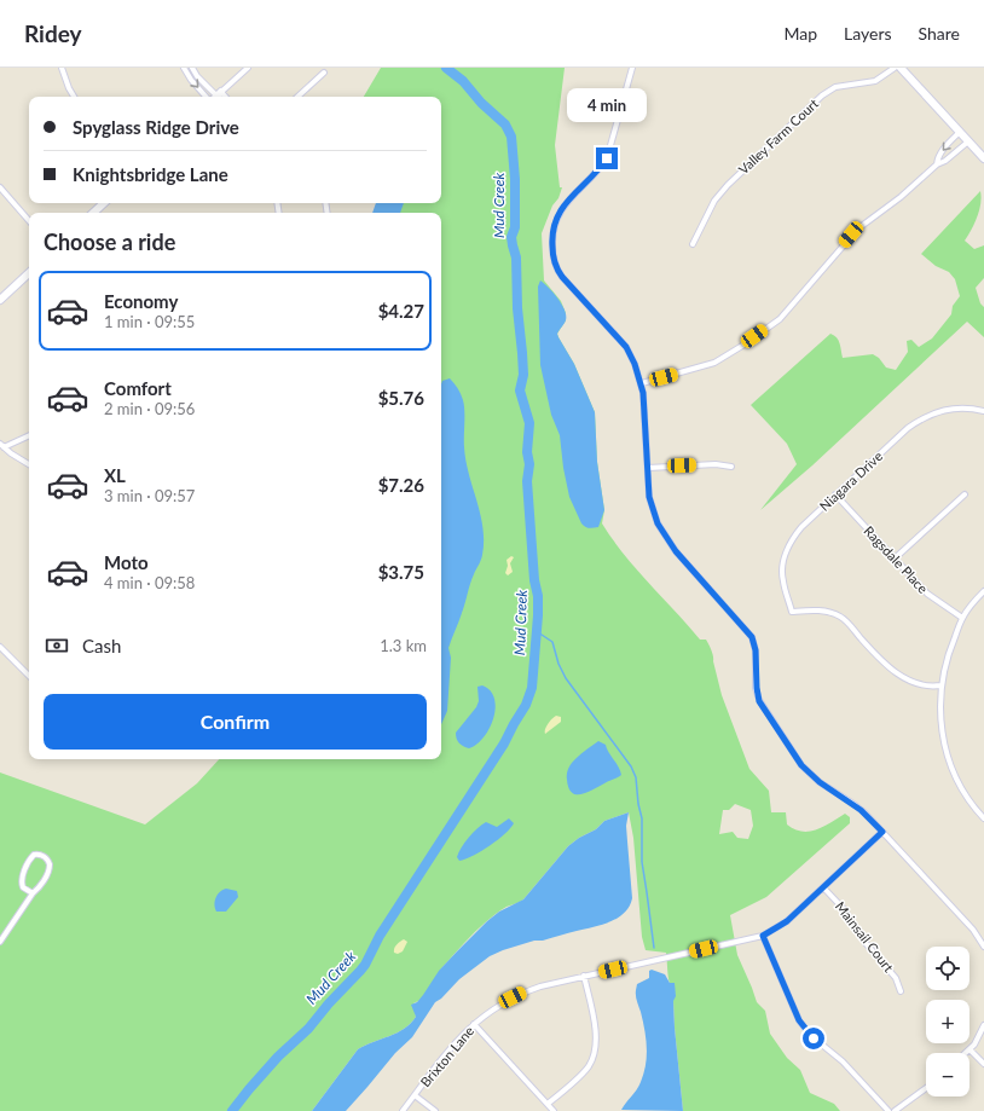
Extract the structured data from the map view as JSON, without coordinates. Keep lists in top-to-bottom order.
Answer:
{
  "streets": {
    "street": [
      "Valley Farm Court",
      "Niagara Drive",
      "Ragsdale Place",
      "Mainsail Court",
      "Brixton Lane"
    ]
  },
  "crossings": [
    ["Niagara Drive", "Ragsdale Place"],
    ["Mainsail Court", "Brixton Lane"]
  ],
  "water": ["Mud Creek"],
  "page": {
    "header": "Ridey",
    "nav": ["Map", "Layers", "Share"],
    "bubble": "4 min",
    "banner": ["Spyglass Ridge Drive", "Knightsbridge Lane"],
    "heading": "Choose a ride",
    "list": [
      {
        "name": "Economy",
        "note": "1 min · 09:55",
        "value": "$4.27"
      },
      {
        "name": "Comfort",
        "note": "2 min · 09:56",
        "value": "$5.76"
      },
      {
        "name": "XL",
        "note": "3 min · 09:57",
        "value": "$7.26"
      },
      {
        "name": "Moto",
        "note": "4 min · 09:58",
        "value": "$3.75"
      }
    ],
    "pay": ["Cash", "1.3 km"],
    "buttons": "Confirm",
    "map_buttons": ["+", "−"]
  }
}
